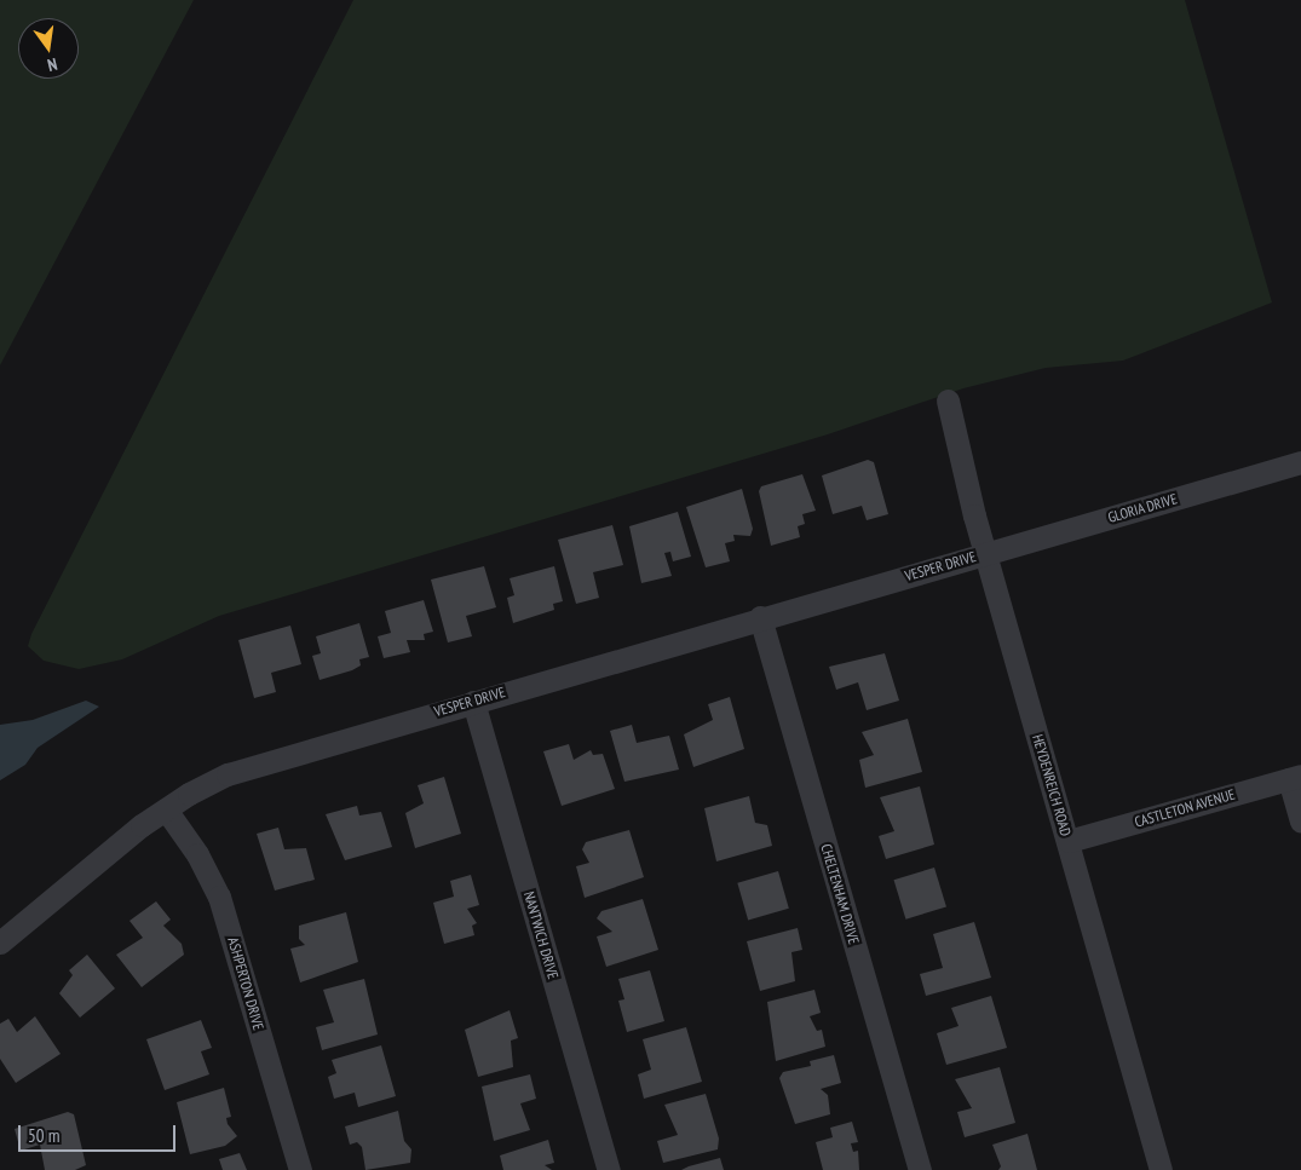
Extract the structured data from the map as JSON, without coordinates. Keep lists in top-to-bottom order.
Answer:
{
  "streets": {
    "street": [
      "GLORIA DRIVE",
      "VESPER DRIVE",
      "HEYDENREICH ROAD",
      "CASTLETON AVENUE",
      "CHELTENHAM DRIVE",
      "NANTWICH DRIVE",
      "ASHPERTON DRIVE"
    ]
  },
  "crossings": [
    ["GLORIA DRIVE", "VESPER DRIVE"],
    ["GLORIA DRIVE", "HEYDENREICH ROAD"],
    ["VESPER DRIVE", "HEYDENREICH ROAD"],
    ["VESPER DRIVE", "CHELTENHAM DRIVE"],
    ["VESPER DRIVE", "NANTWICH DRIVE"],
    ["VESPER DRIVE", "ASHPERTON DRIVE"],
    ["HEYDENREICH ROAD", "CASTLETON AVENUE"]
  ],
  "scale_bar": "50 m",
  "north": "bottom"
}
